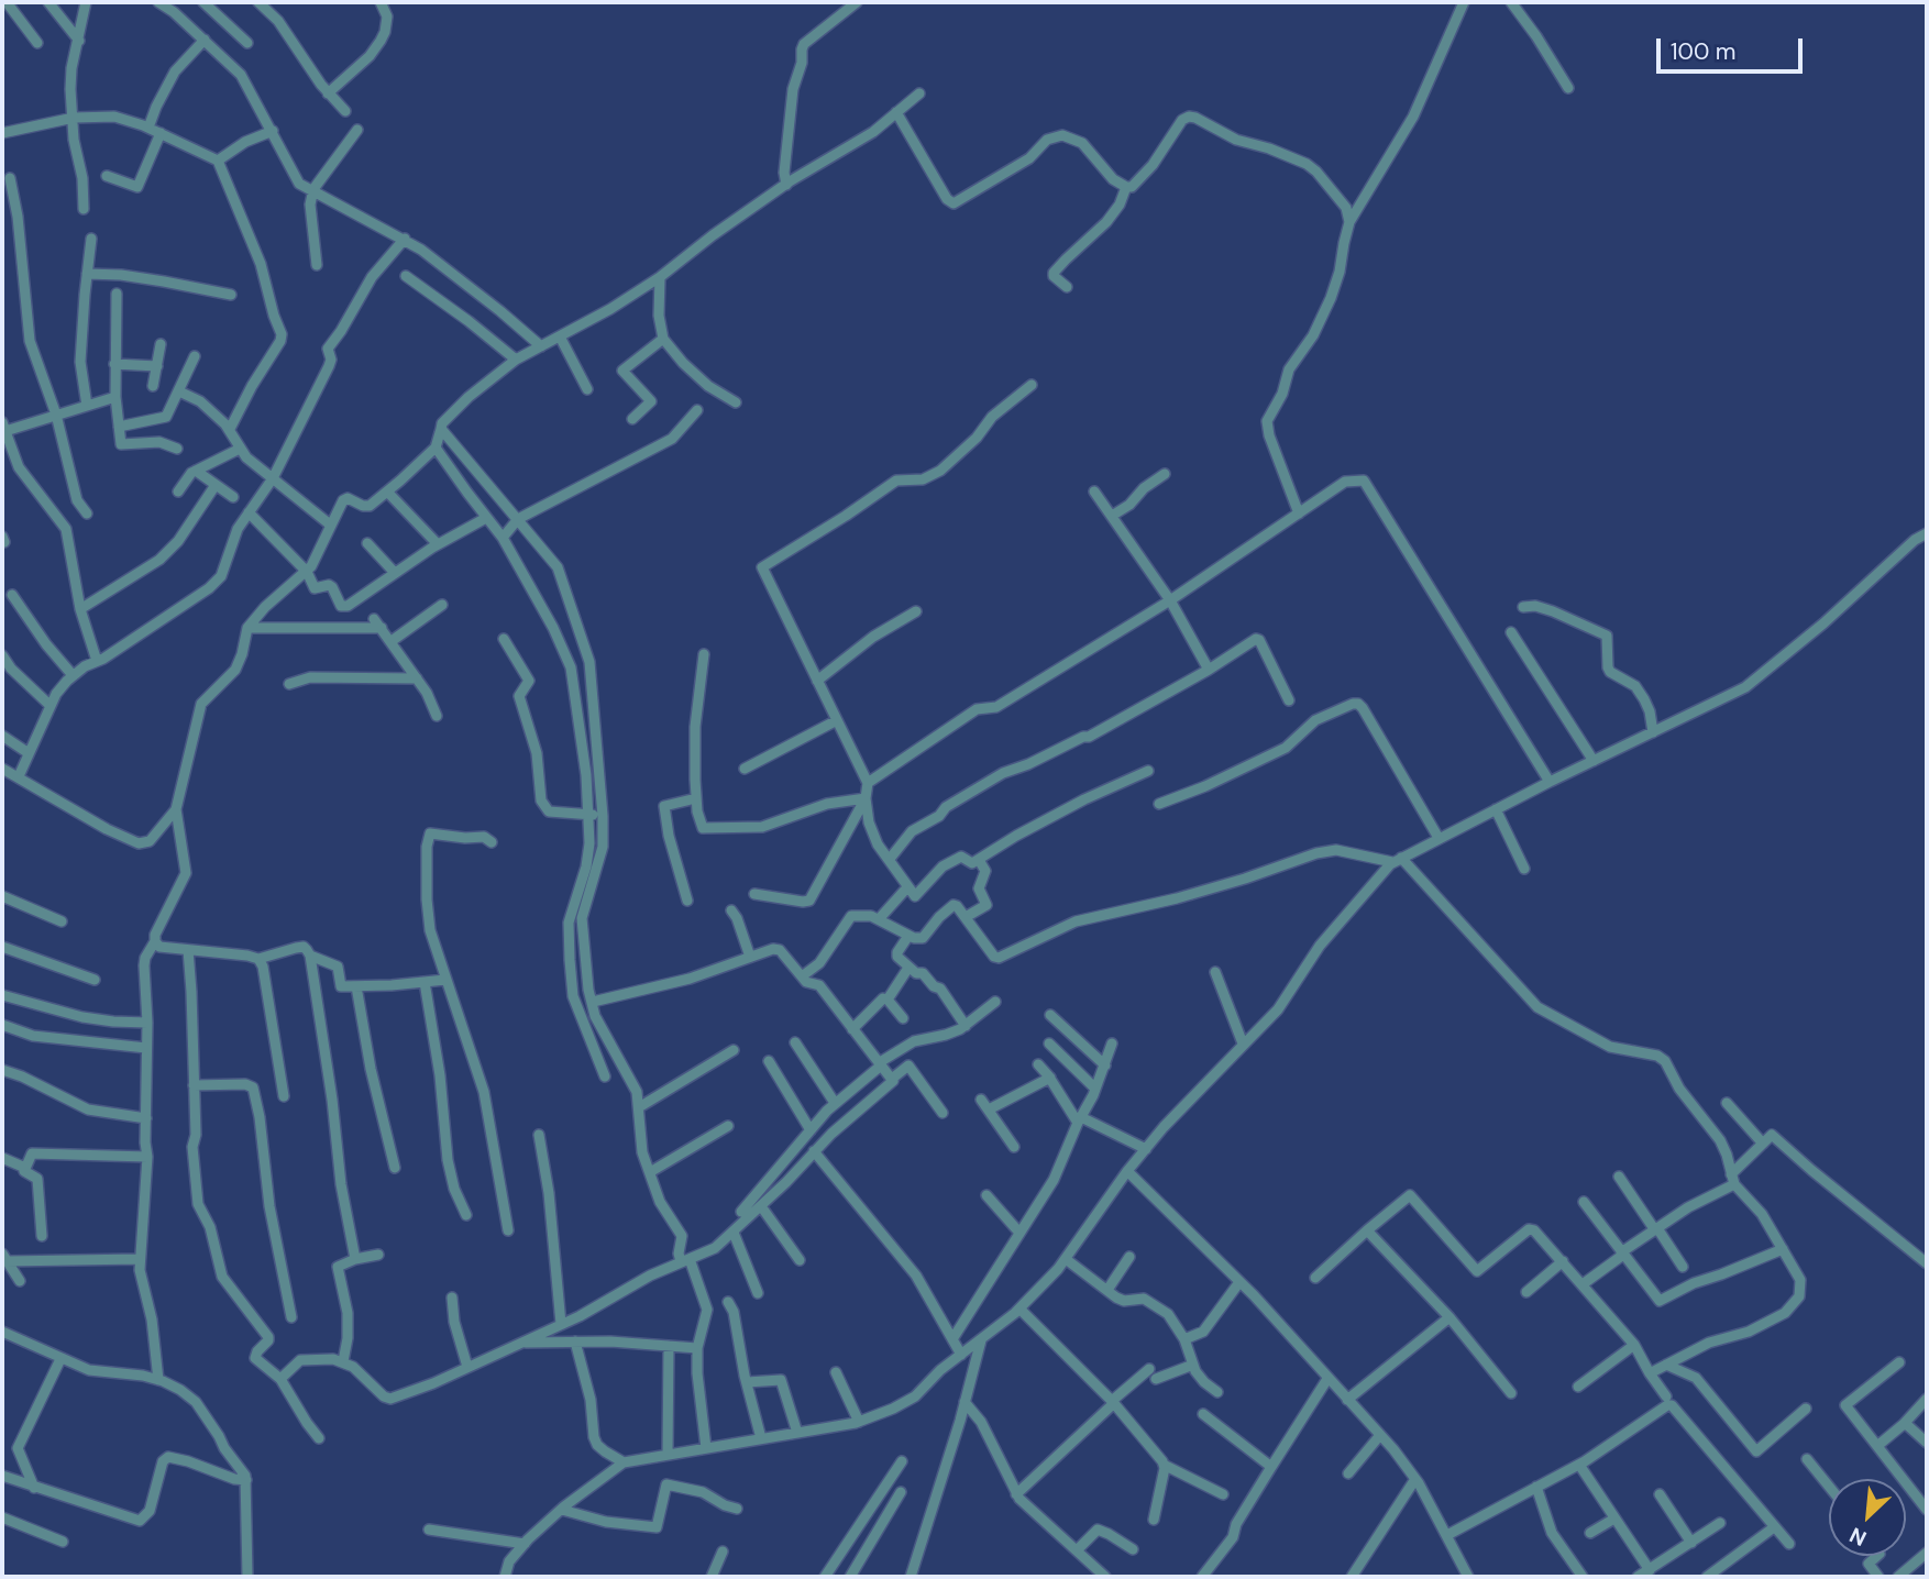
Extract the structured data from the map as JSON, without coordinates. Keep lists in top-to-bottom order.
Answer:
{
  "scale_bar": "100 m",
  "north": "bottom left"
}
